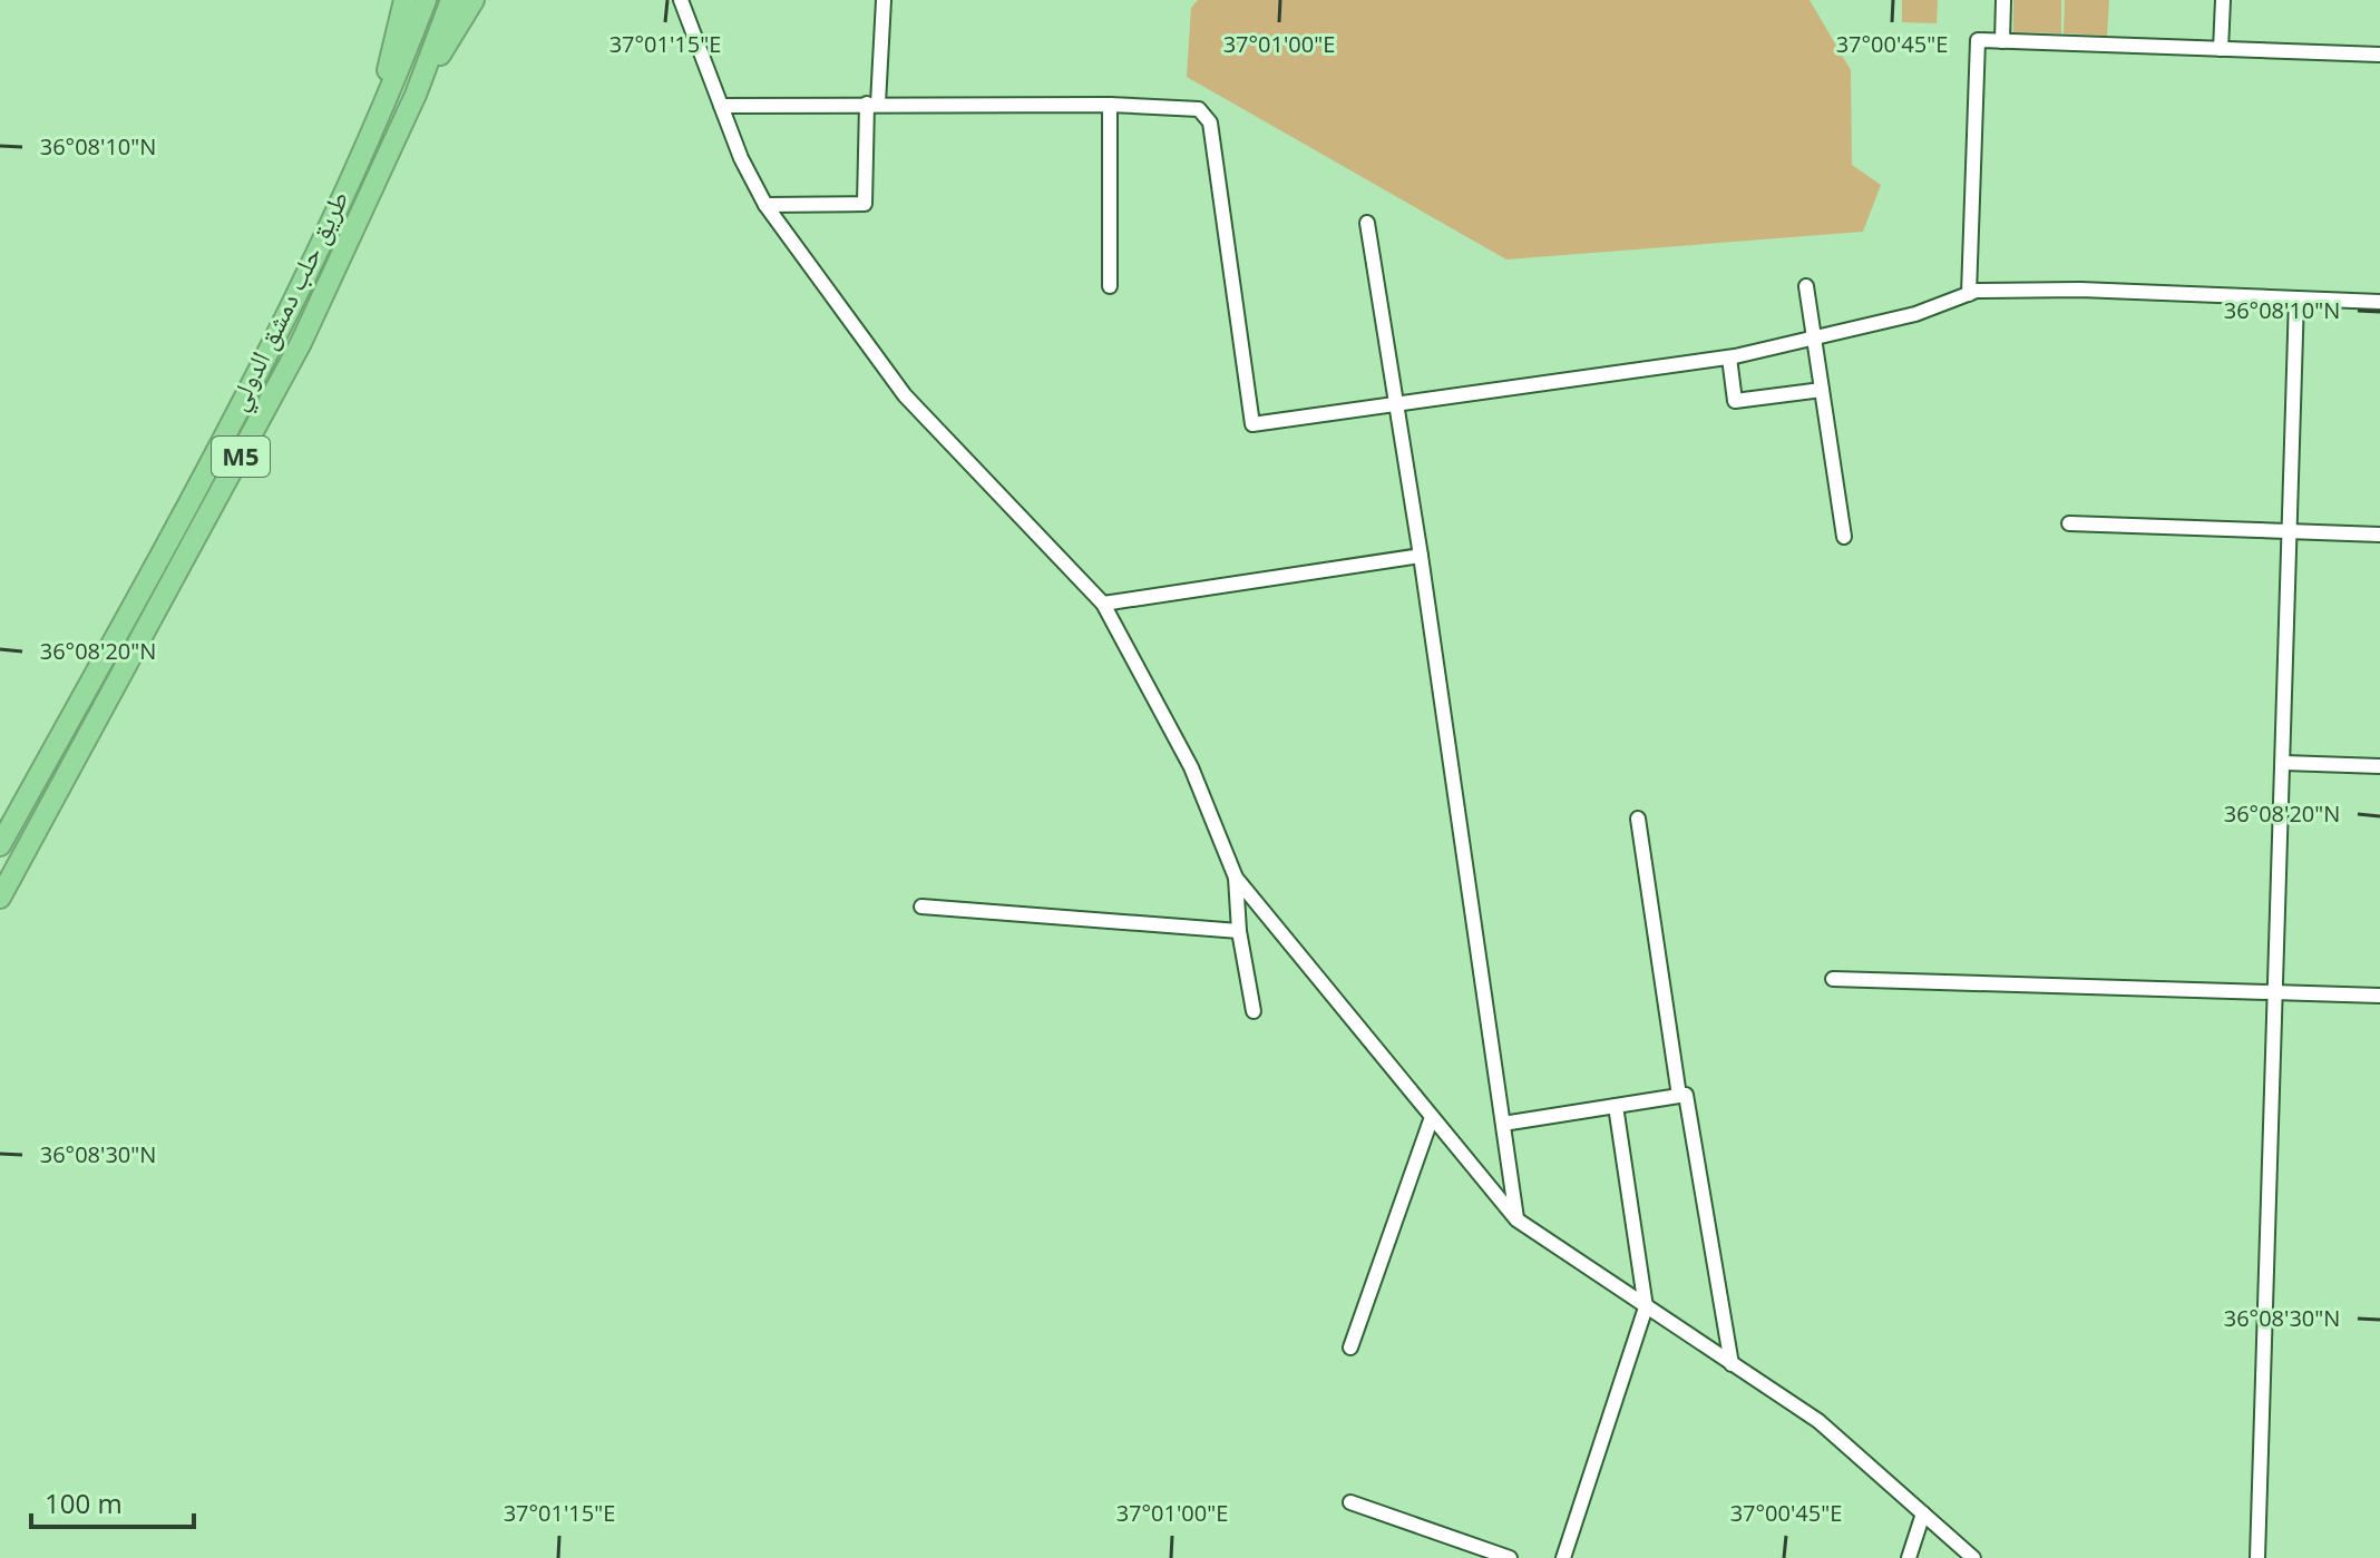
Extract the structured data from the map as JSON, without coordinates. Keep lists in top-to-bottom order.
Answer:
{
  "streets": {
    "highway": ["طريق حلب دمشق الدولي", "M5"]
  },
  "scale_bar": "100 m",
  "coordinates": [
    "37°01'15\"E",
    "37°01'00\"E",
    "37°00'45\"E",
    "36°08'10\"N",
    "36°08'20\"N",
    "36°08'30\"N"
  ]
}
